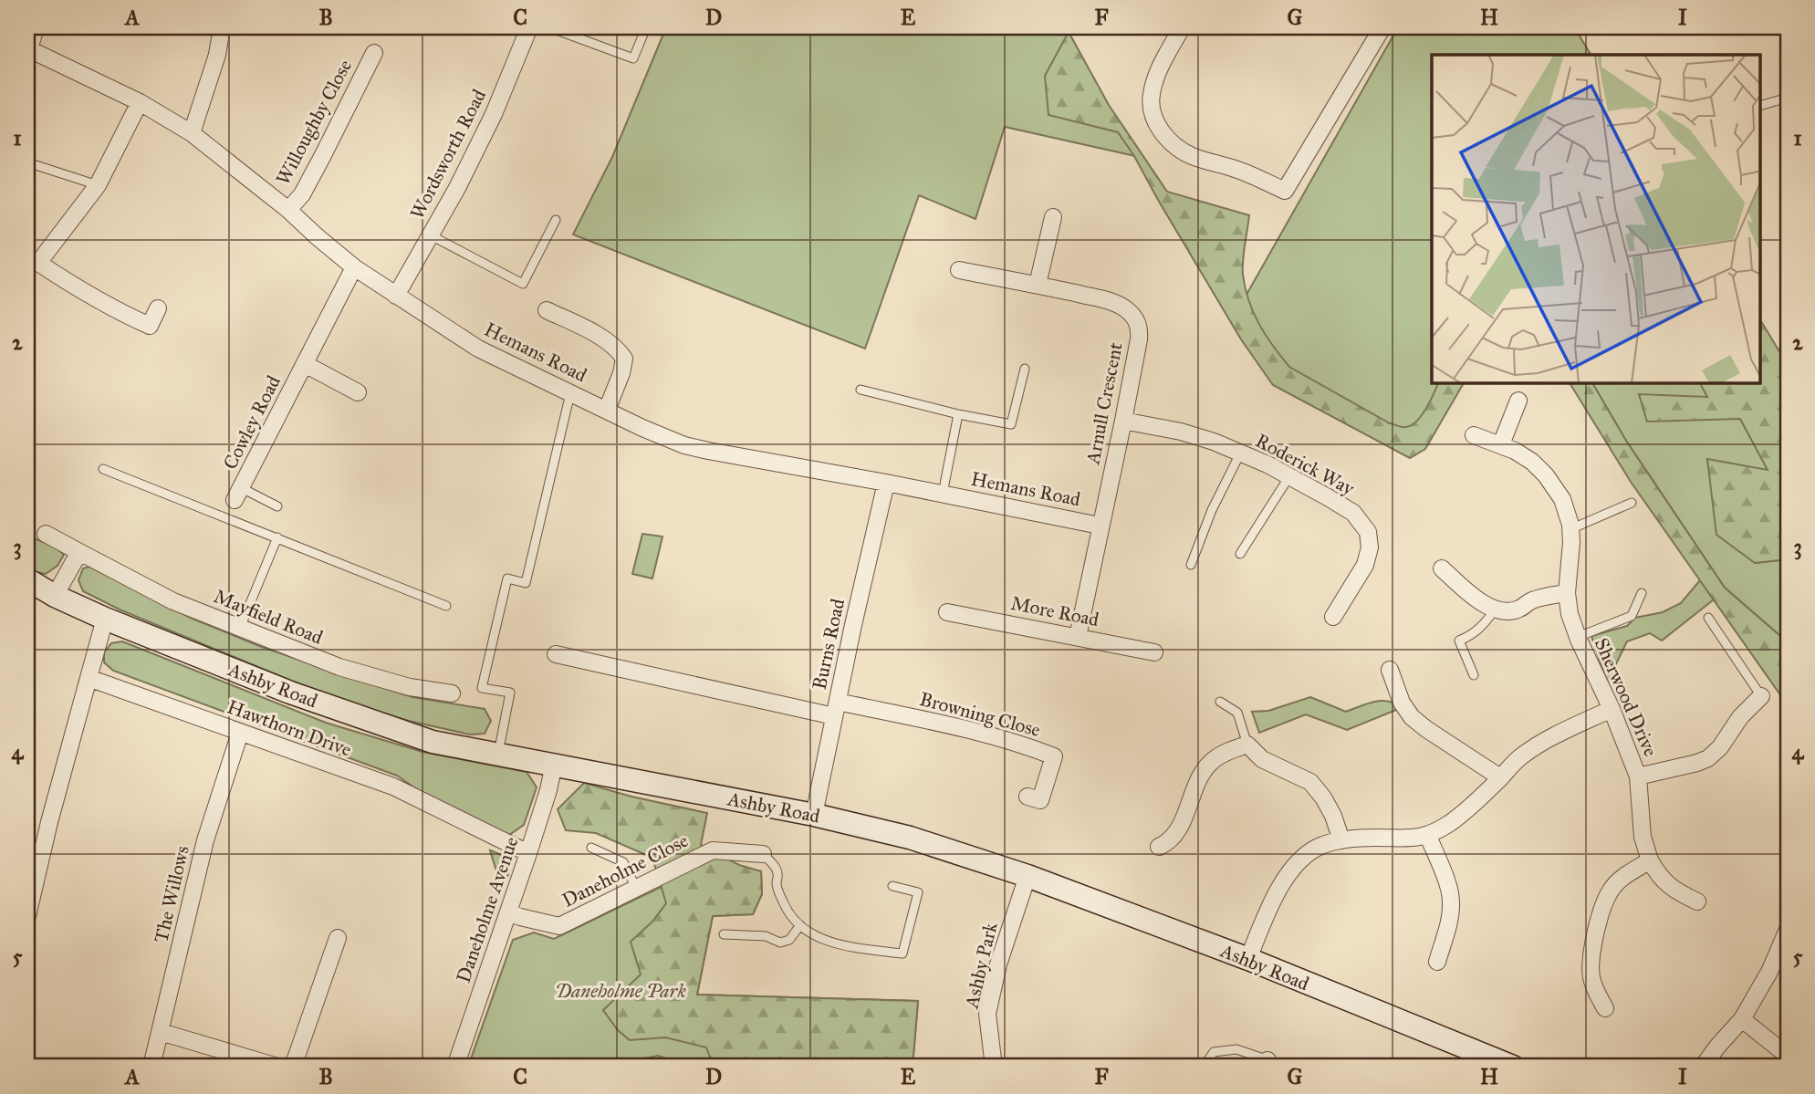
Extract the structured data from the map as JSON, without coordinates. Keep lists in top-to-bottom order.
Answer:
{
  "streets": {
    "street": [
      "Willoughby Close",
      "Wordsworth Road",
      "Hemans Road",
      "Arnull Crescent",
      "Cowley Road",
      "Roderick Way",
      "More Road",
      "Mayfield Road",
      "Burns Road",
      "Ashby Road",
      "Sherwood Drive",
      "Browning Close",
      "Hawthorn Drive",
      "Daneholme Close",
      "The Willows",
      "Daneholme Avenue",
      "Ashby Park"
    ]
  },
  "crossings": [
    ["Willoughby Close", "Hemans Road"],
    ["Wordsworth Road", "Hemans Road"],
    ["Hemans Road", "Arnull Crescent"],
    ["Hemans Road", "Cowley Road"],
    ["Hemans Road", "Burns Road"],
    ["Arnull Crescent", "Roderick Way"],
    ["Arnull Crescent", "More Road"],
    ["Burns Road", "Ashby Road"],
    ["Burns Road", "Browning Close"],
    ["Ashby Road", "Daneholme Avenue"],
    ["Ashby Road", "Ashby Park"],
    ["Hawthorn Drive", "The Willows"],
    ["Hawthorn Drive", "Daneholme Avenue"],
    ["Daneholme Close", "Daneholme Avenue"]
  ],
  "parks": ["Daneholme Park"],
  "grid": {
    "columns": [
      "A",
      "B",
      "C",
      "D",
      "E",
      "F",
      "G",
      "H",
      "I"
    ],
    "rows": [
      "1",
      "2",
      "3",
      "4",
      "5"
    ]
  }
}
